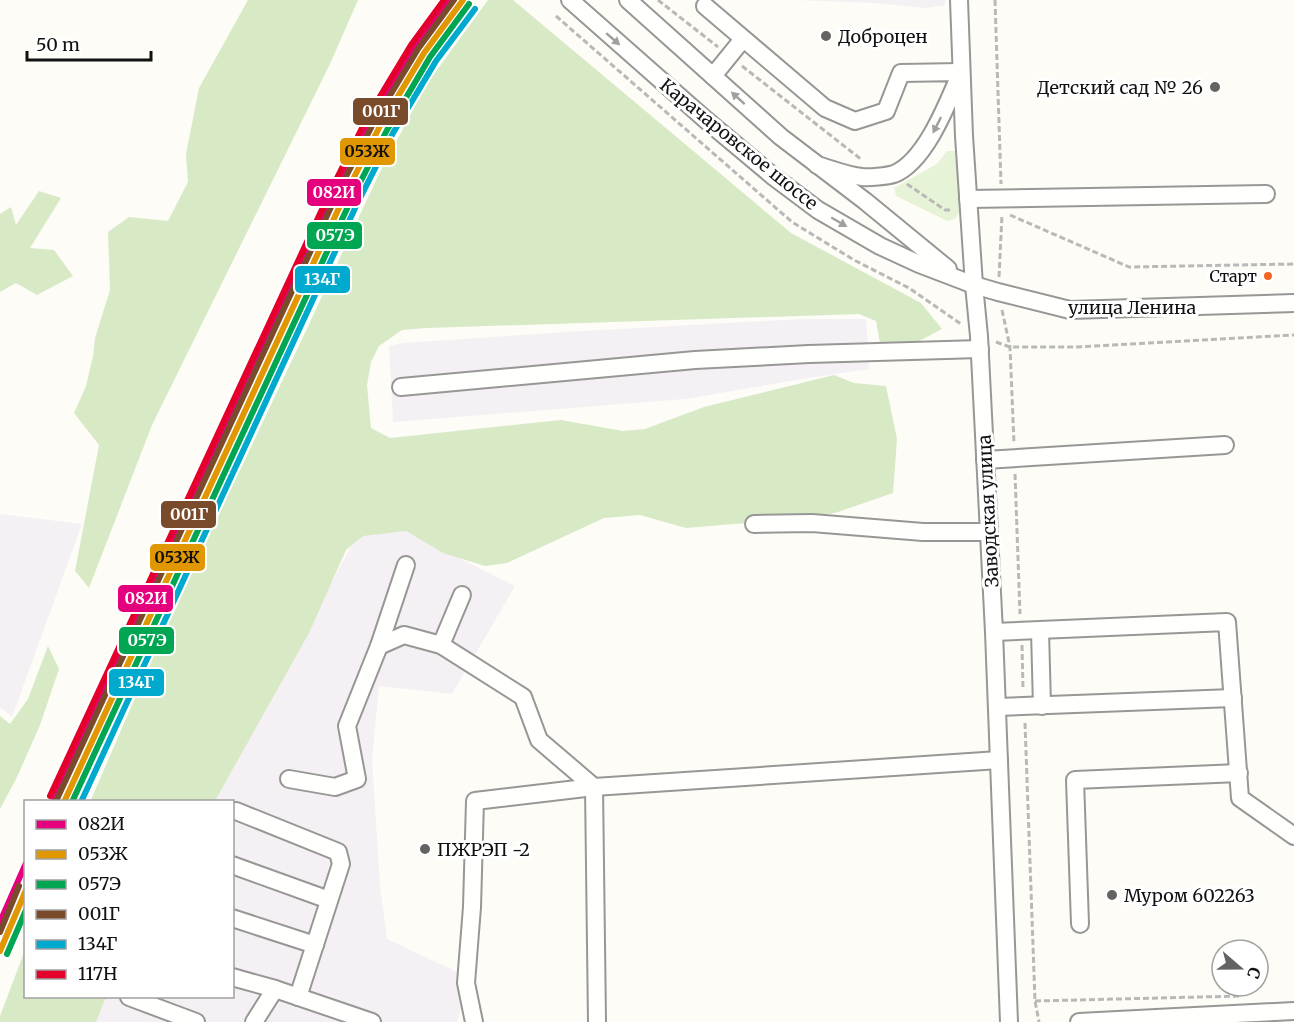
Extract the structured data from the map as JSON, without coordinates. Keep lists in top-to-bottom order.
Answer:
{
  "streets": {
    "street": ["Карачаровское шоссе", "улица Ленина", "Заводская улица"]
  },
  "crossings": [
    ["Карачаровское шоссе", "улица Ленина"],
    ["Карачаровское шоссе", "Заводская улица"],
    ["улица Ленина", "Заводская улица"]
  ],
  "places": [
    "Доброцен",
    "Детский сад № 26",
    "Старт",
    "ПЖРЭП -2",
    "Муром 602263"
  ],
  "lines": [
    "transit line 082И",
    "transit line 053Ж",
    "transit line 001Г",
    "transit line 117Н",
    "transit line 057Э",
    "transit line 134Г"
  ],
  "legend": [
    "082И",
    "053Ж",
    "057Э",
    "001Г",
    "134Г",
    "117Н"
  ],
  "scale_bar": "50 m",
  "north": "right"
}
